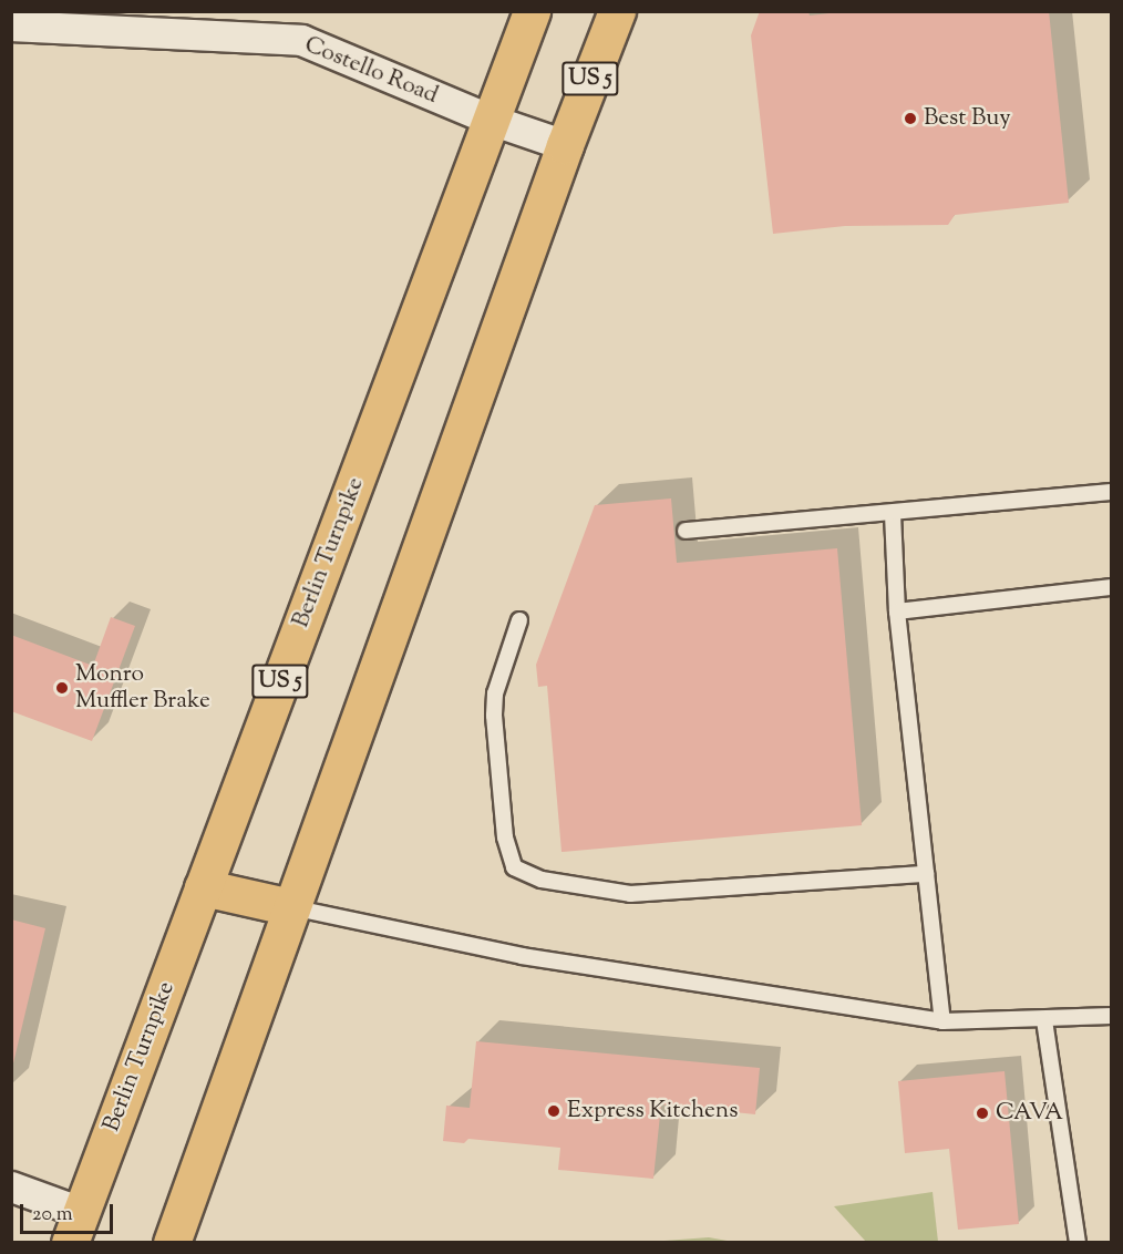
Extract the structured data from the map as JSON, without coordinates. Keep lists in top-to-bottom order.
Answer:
{
  "streets": {
    "highway": ["US 5", "Berlin Turnpike"],
    "street": ["Costello Road"]
  },
  "crossings": [
    ["Costello Road", "US 5"],
    ["Costello Road", "Berlin Turnpike"]
  ],
  "places": [
    "Best Buy",
    "Monro Muffler Brake",
    "Express Kitchens",
    "CAVA"
  ],
  "scale_bar": "20 m"
}
